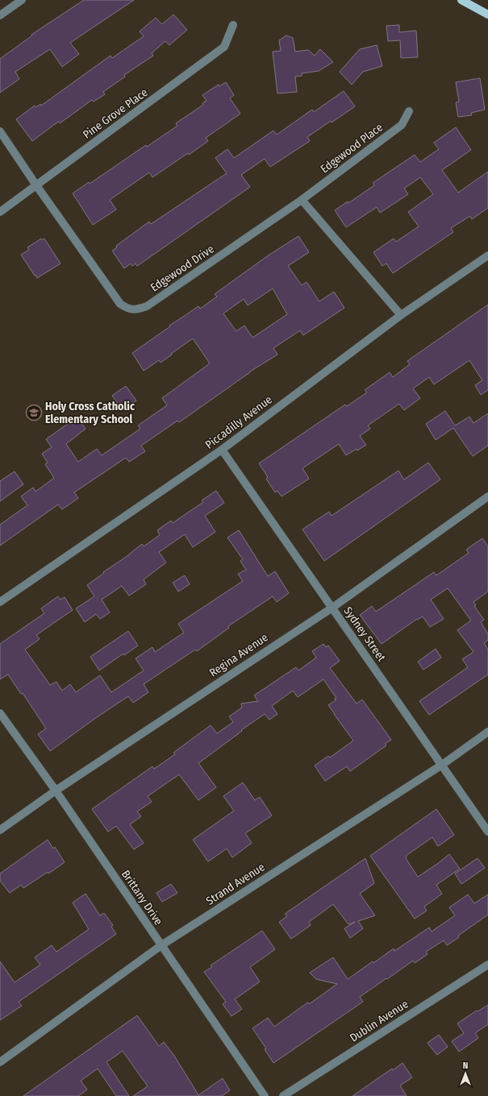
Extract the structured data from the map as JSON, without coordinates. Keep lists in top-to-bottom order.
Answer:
{
  "streets": {
    "street": [
      "Pine Grove Place",
      "Edgewood Place",
      "Edgewood Drive",
      "Piccadilly Avenue",
      "Sydney Street",
      "Regina Avenue",
      "Strand Avenue",
      "Brittany Drive",
      "Dublin Avenue"
    ]
  },
  "crossings": [
    ["Pine Grove Place", "Edgewood Drive"],
    ["Edgewood Place", "Edgewood Drive"],
    ["Piccadilly Avenue", "Sydney Street"],
    ["Sydney Street", "Regina Avenue"],
    ["Sydney Street", "Strand Avenue"],
    ["Regina Avenue", "Brittany Drive"],
    ["Strand Avenue", "Brittany Drive"]
  ],
  "places": {
    "school or university": ["Holy Cross Catholic Elementary School"]
  },
  "north": "top"
}
